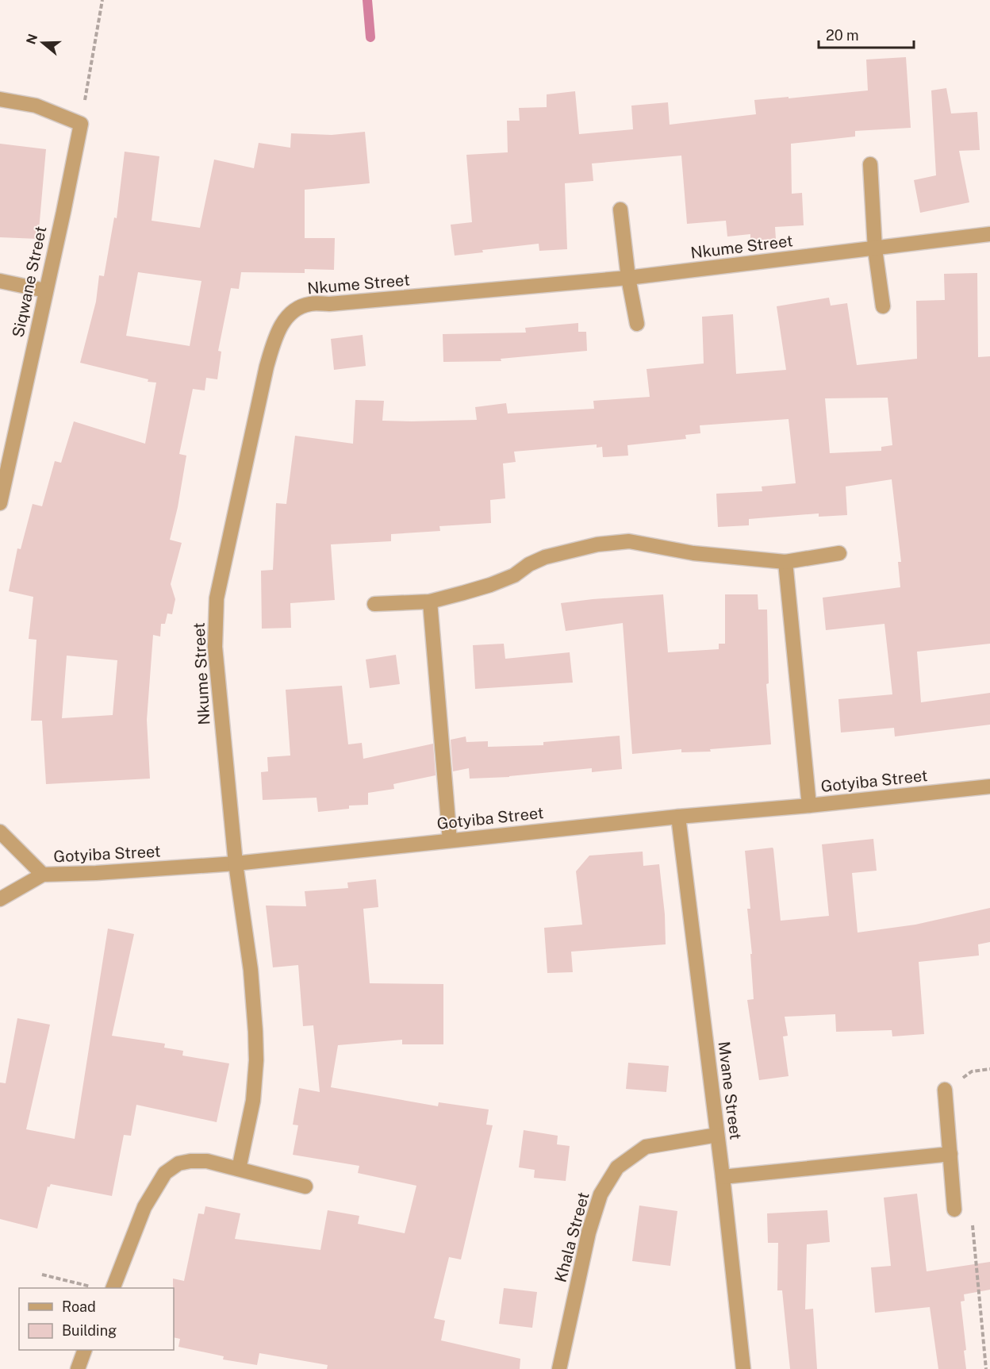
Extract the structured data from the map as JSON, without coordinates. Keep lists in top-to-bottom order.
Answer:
{
  "streets": {
    "street": [
      "Nkume Street",
      "Siqwane Street",
      "Gotyiba Street",
      "Mvane Street",
      "Khala Street"
    ]
  },
  "crossings": [
    ["Nkume Street", "Gotyiba Street"],
    ["Gotyiba Street", "Mvane Street"],
    ["Mvane Street", "Khala Street"]
  ],
  "legend": ["Road", "Building"],
  "scale_bar": "20 m",
  "north": "left"
}
